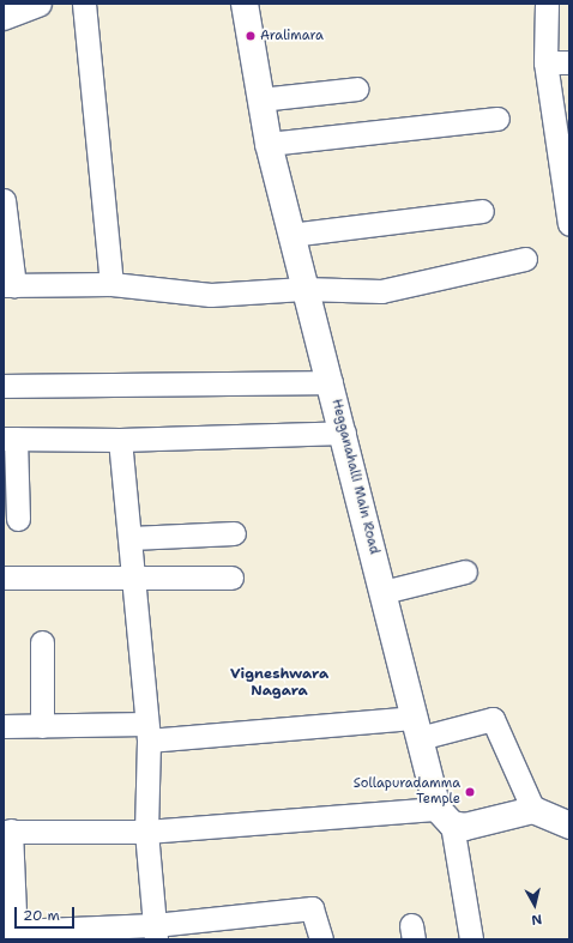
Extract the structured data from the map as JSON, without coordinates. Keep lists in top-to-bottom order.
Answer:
{
  "streets": {
    "main road": ["Hegganahalli Main Road"]
  },
  "districts": ["Vigneshwara Nagara"],
  "places": ["Aralimara", "Sollapuradamma Temple"],
  "scale_bar": "20 m",
  "north": "bottom"
}
